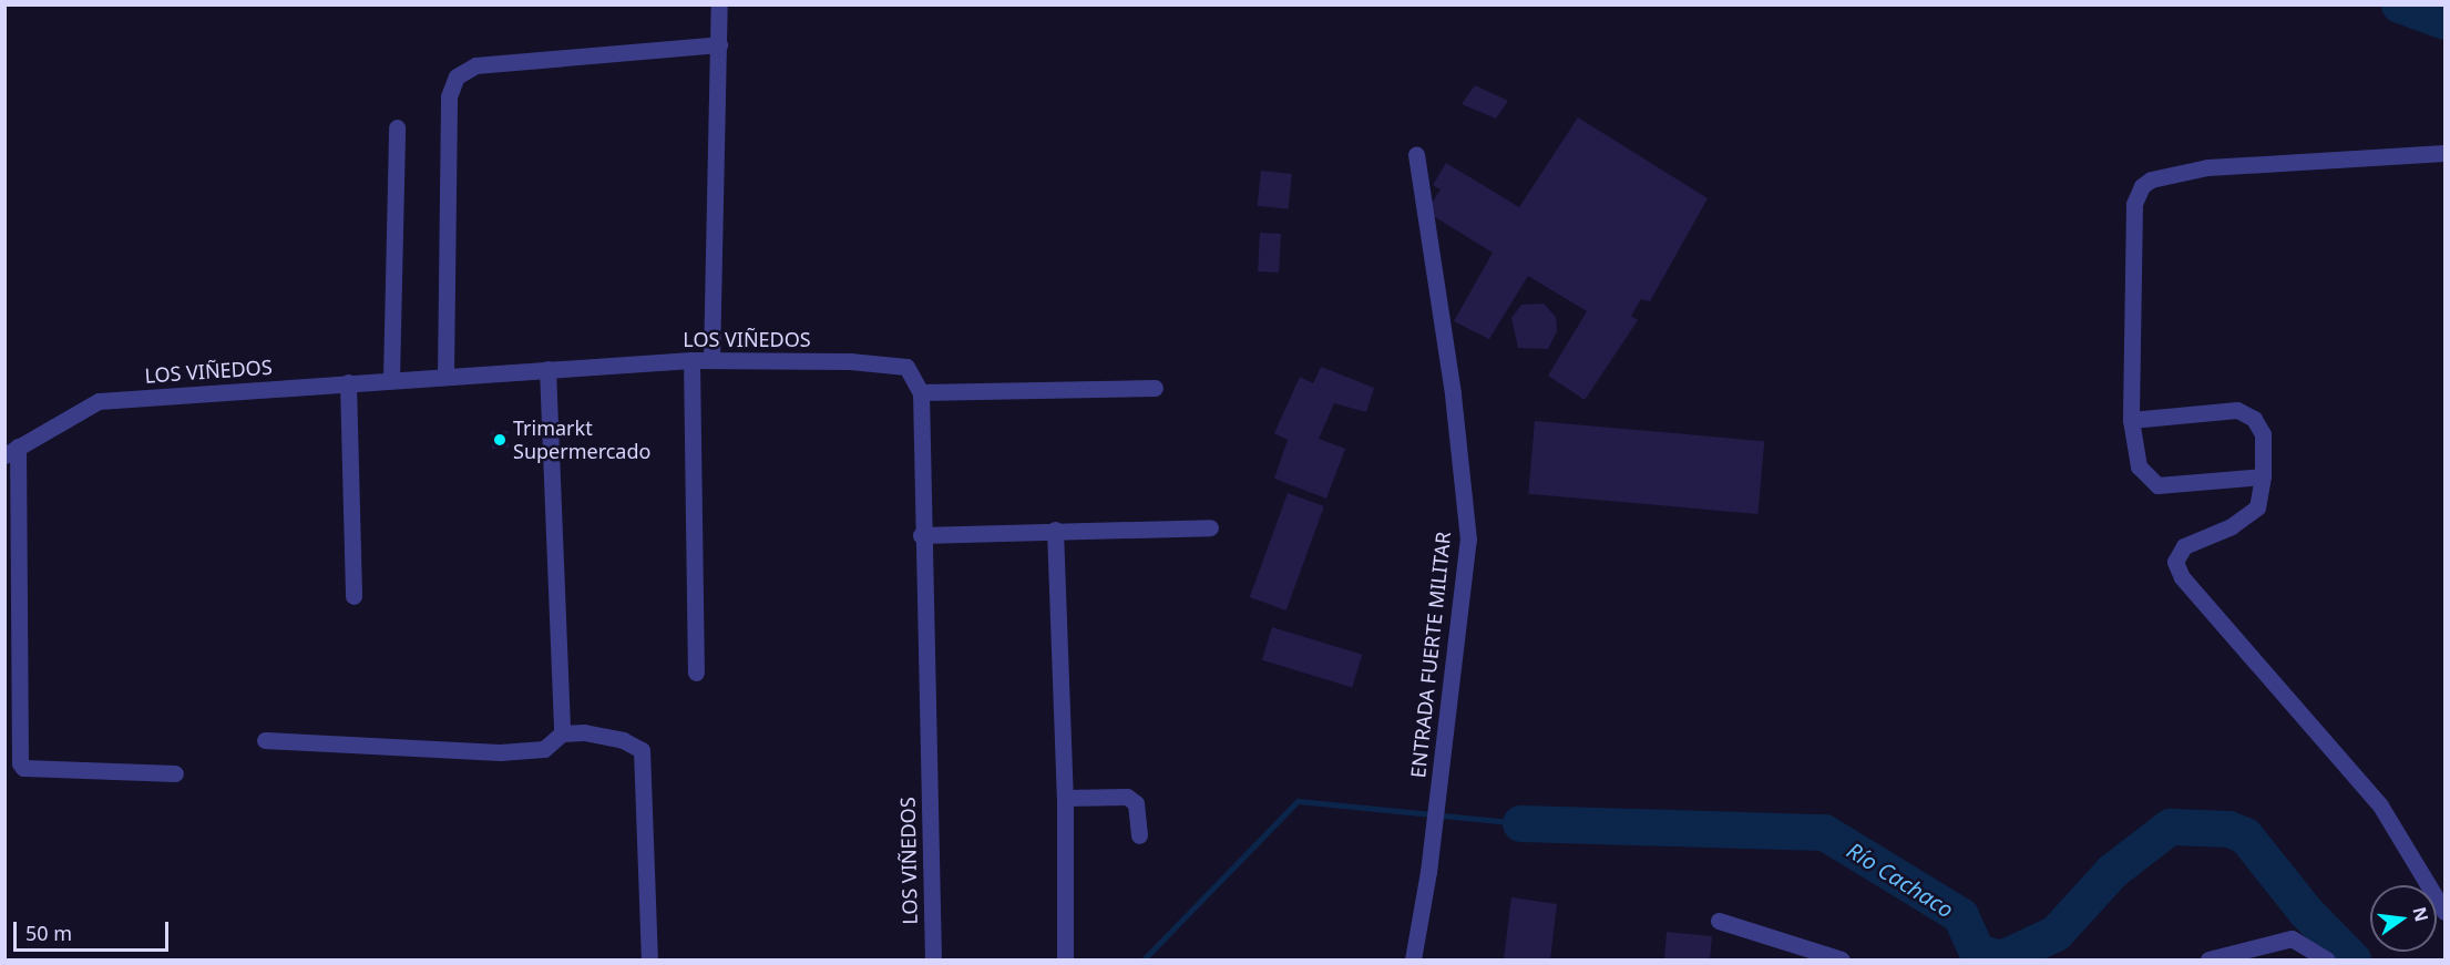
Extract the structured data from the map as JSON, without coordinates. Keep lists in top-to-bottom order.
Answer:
{
  "streets": {
    "street": ["LOS VIÑEDOS", "ENTRADA FUERTE MILITAR"]
  },
  "water": ["Río Cachaco"],
  "places": ["Trimarkt Supermercado"],
  "scale_bar": "50 m",
  "north": "right"
}
